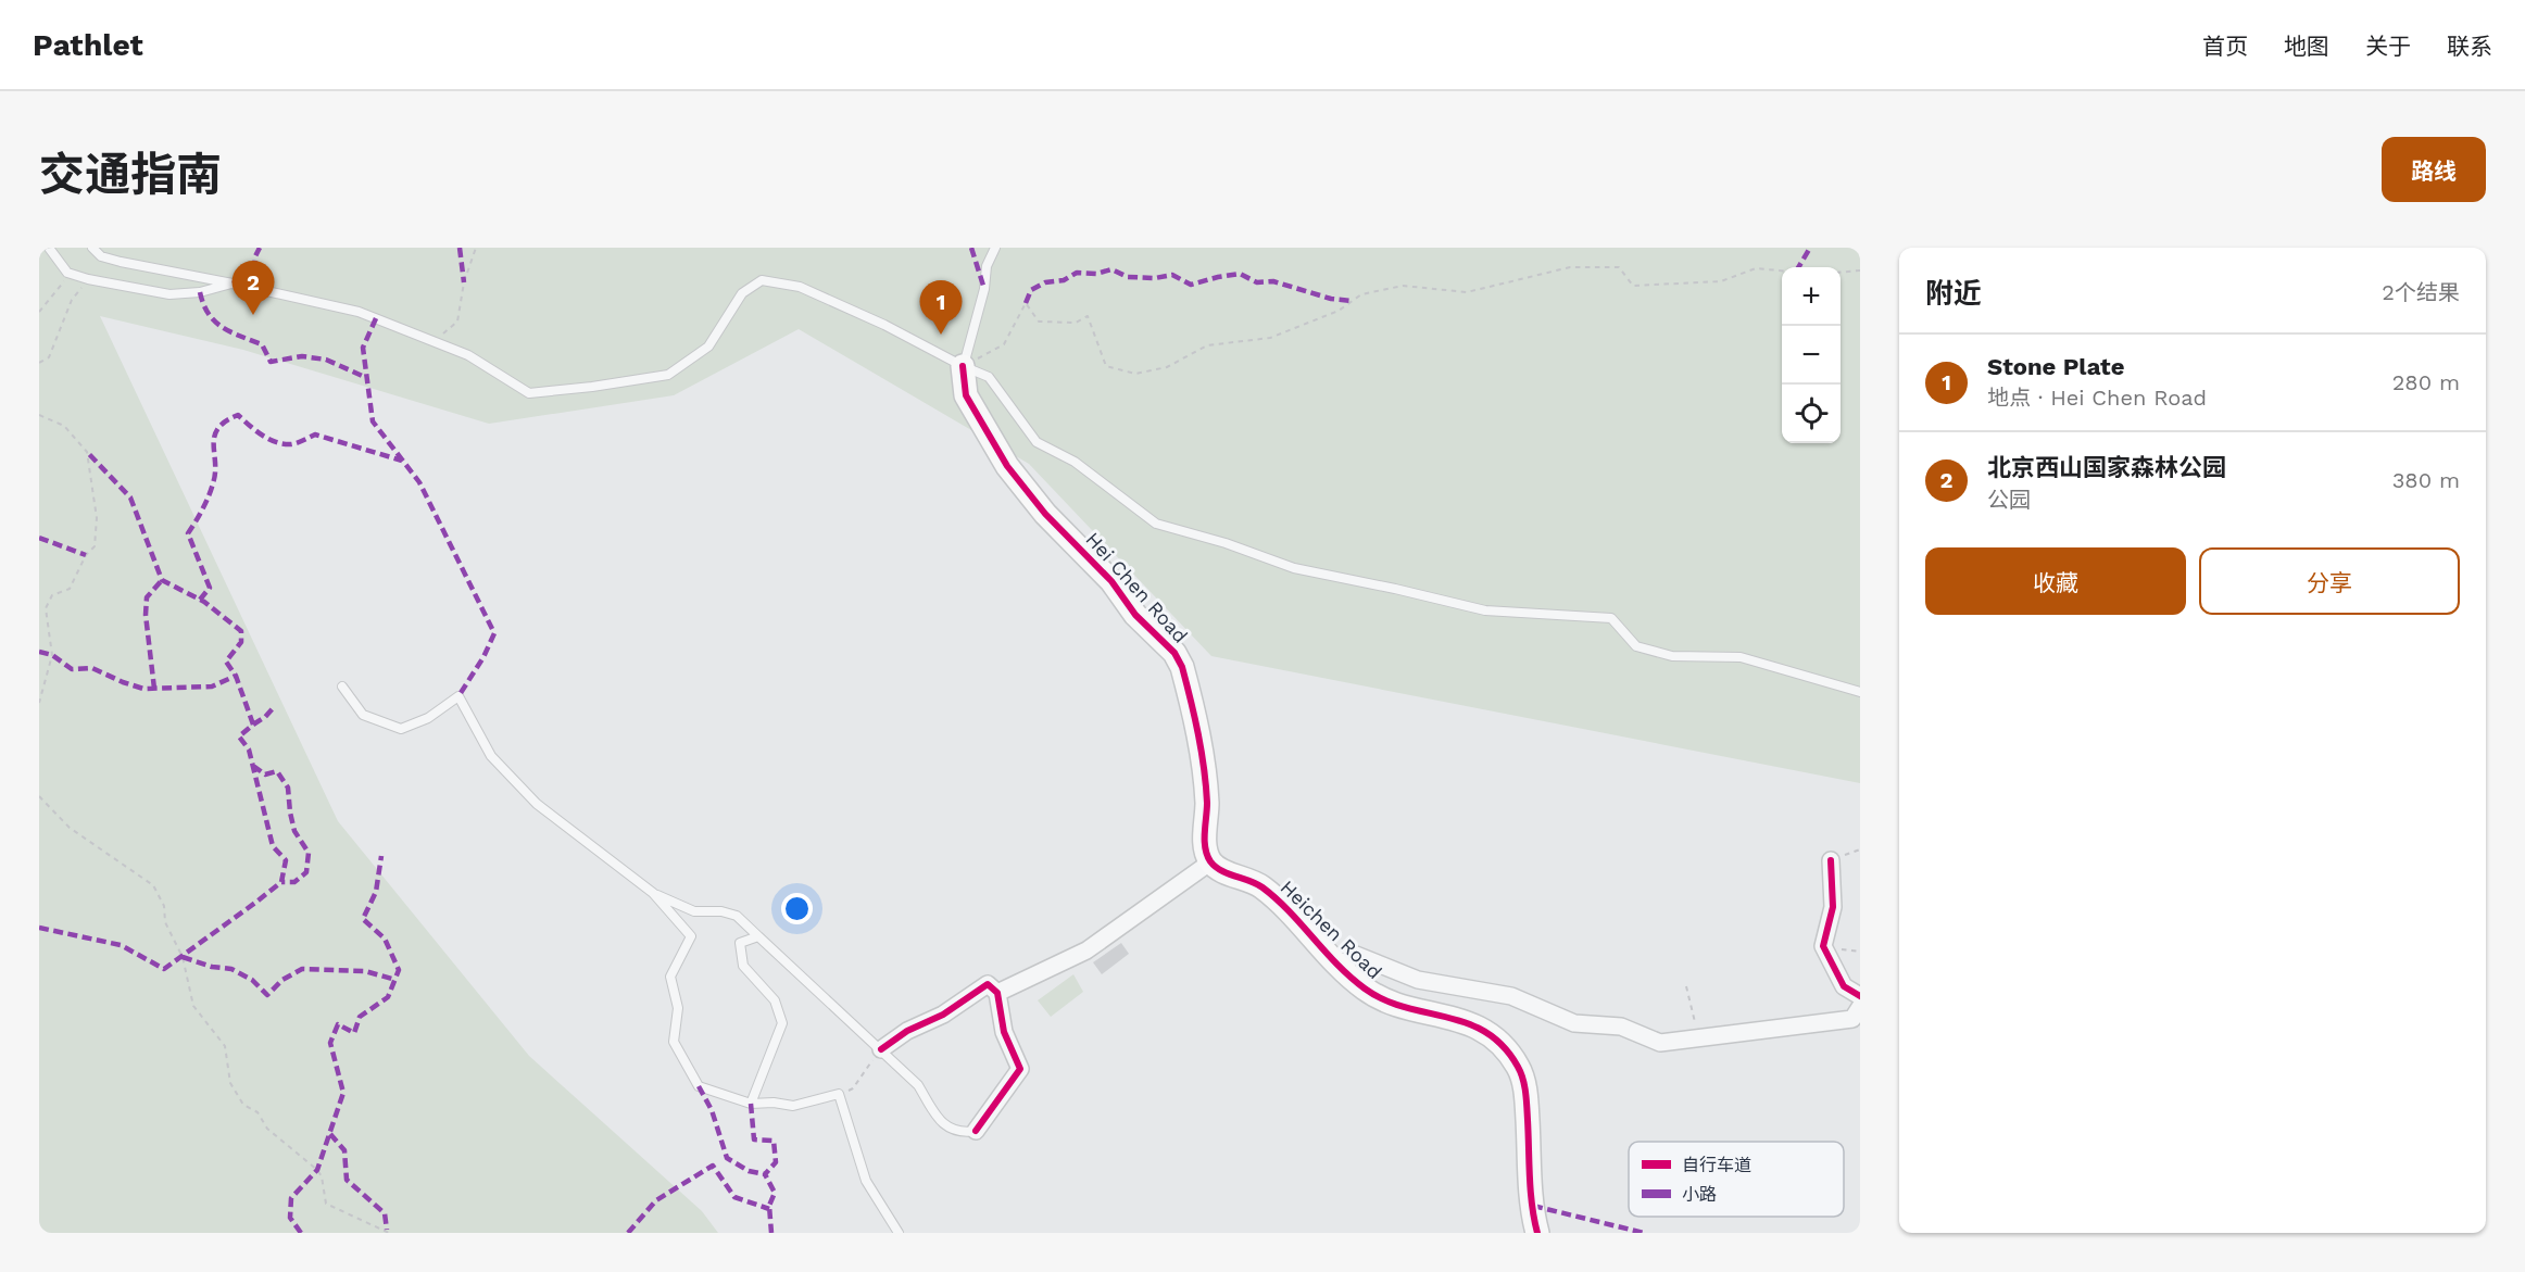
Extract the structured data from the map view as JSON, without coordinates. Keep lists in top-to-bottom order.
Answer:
{
  "streets": {
    "street": ["Hei Chen Road", "Heichen Road"]
  },
  "crossings": [
    ["Hei Chen Road", "Heichen Road"]
  ],
  "legend": ["自行车道", "小路"],
  "page": {
    "header": "Pathlet",
    "nav": [
      "首页",
      "地图",
      "关于",
      "联系"
    ],
    "title": "交通指南",
    "buttons": [
      "路线",
      ["收藏", "分享"]
    ],
    "heading": ["附近", "2个结果"],
    "pins": ["2", "1"],
    "map_buttons": ["+", "−"],
    "list": [
      {
        "mark": "1",
        "name": "Stone Plate",
        "note": "地点 · Hei Chen Road",
        "value": "280 m"
      },
      {
        "mark": "2",
        "name": "北京西山国家森林公园",
        "note": "公园",
        "value": "380 m"
      }
    ]
  }
}
